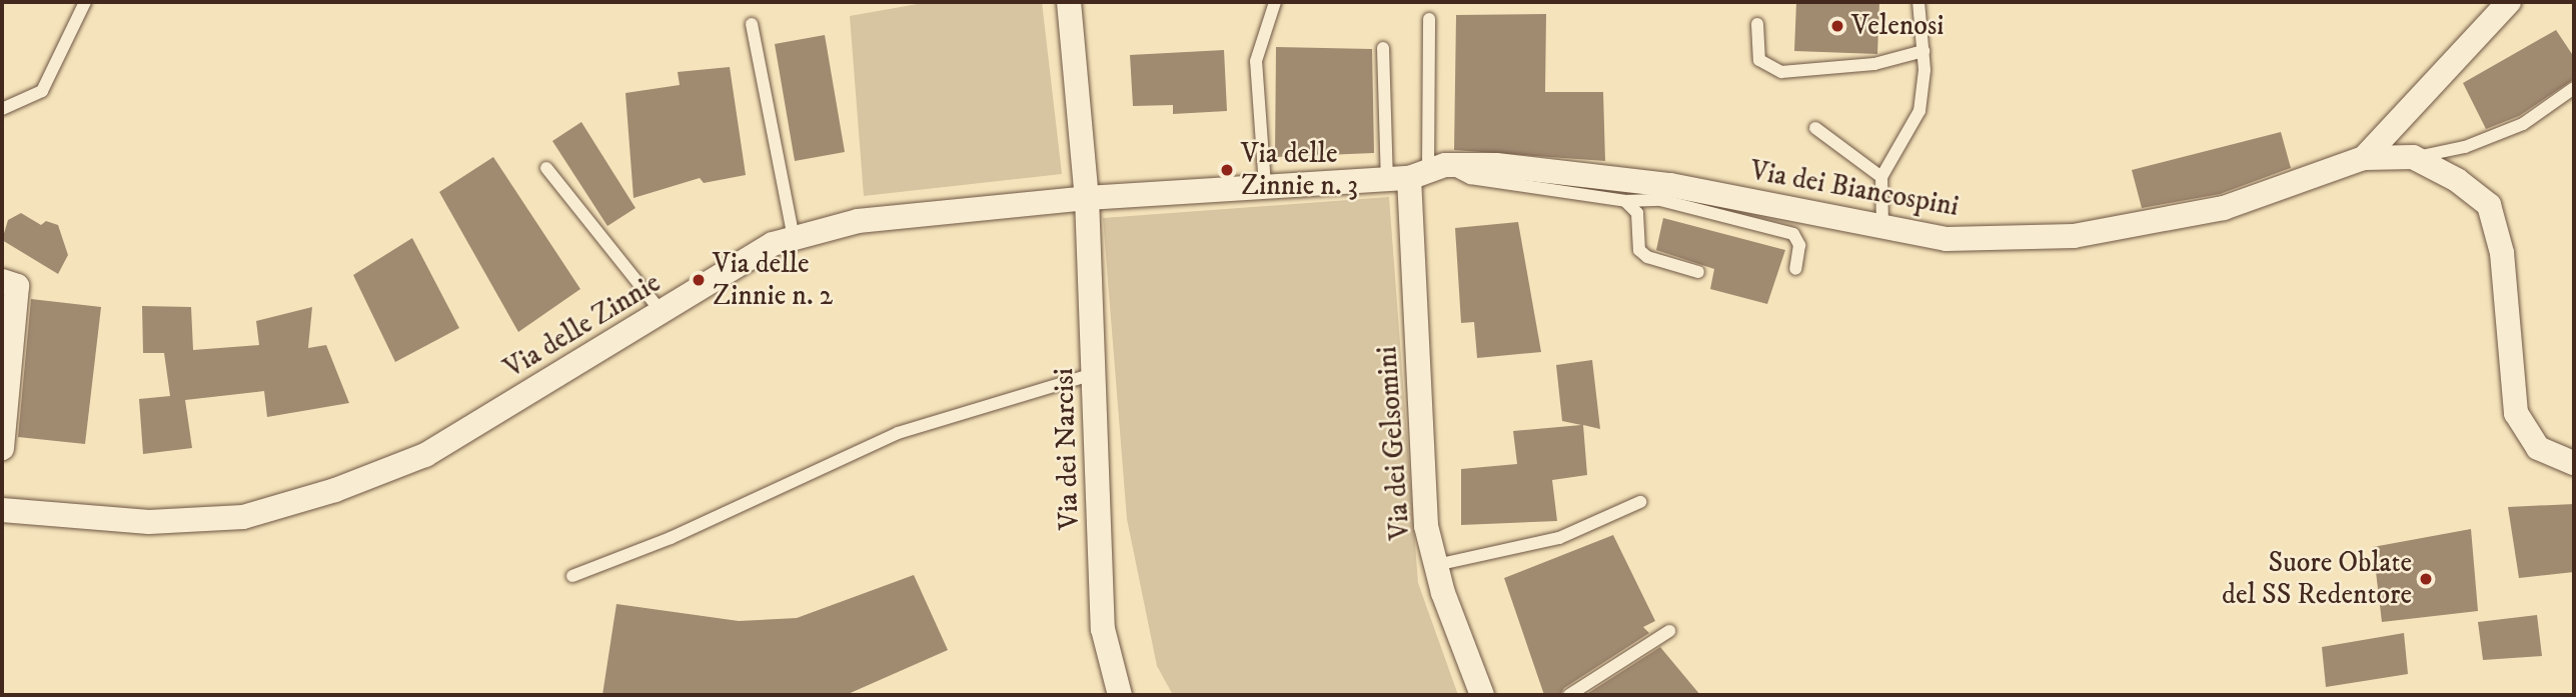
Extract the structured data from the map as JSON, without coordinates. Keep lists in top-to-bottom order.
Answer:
{
  "streets": {
    "street": [
      "Via dei Biancospini",
      "Via delle Zinnie",
      "Via dei Gelsomini",
      "Via dei Narcisi"
    ]
  },
  "crossings": [
    ["Via dei Biancospini", "Via delle Zinnie"],
    ["Via dei Biancospini", "Via dei Gelsomini"],
    ["Via delle Zinnie", "Via dei Gelsomini"],
    ["Via delle Zinnie", "Via dei Narcisi"]
  ],
  "places": [
    "Velenosi",
    "Via delle Zinnie n. 3",
    "Via delle Zinnie n. 2",
    "Suore Oblate del SS Redentore"
  ]
}
